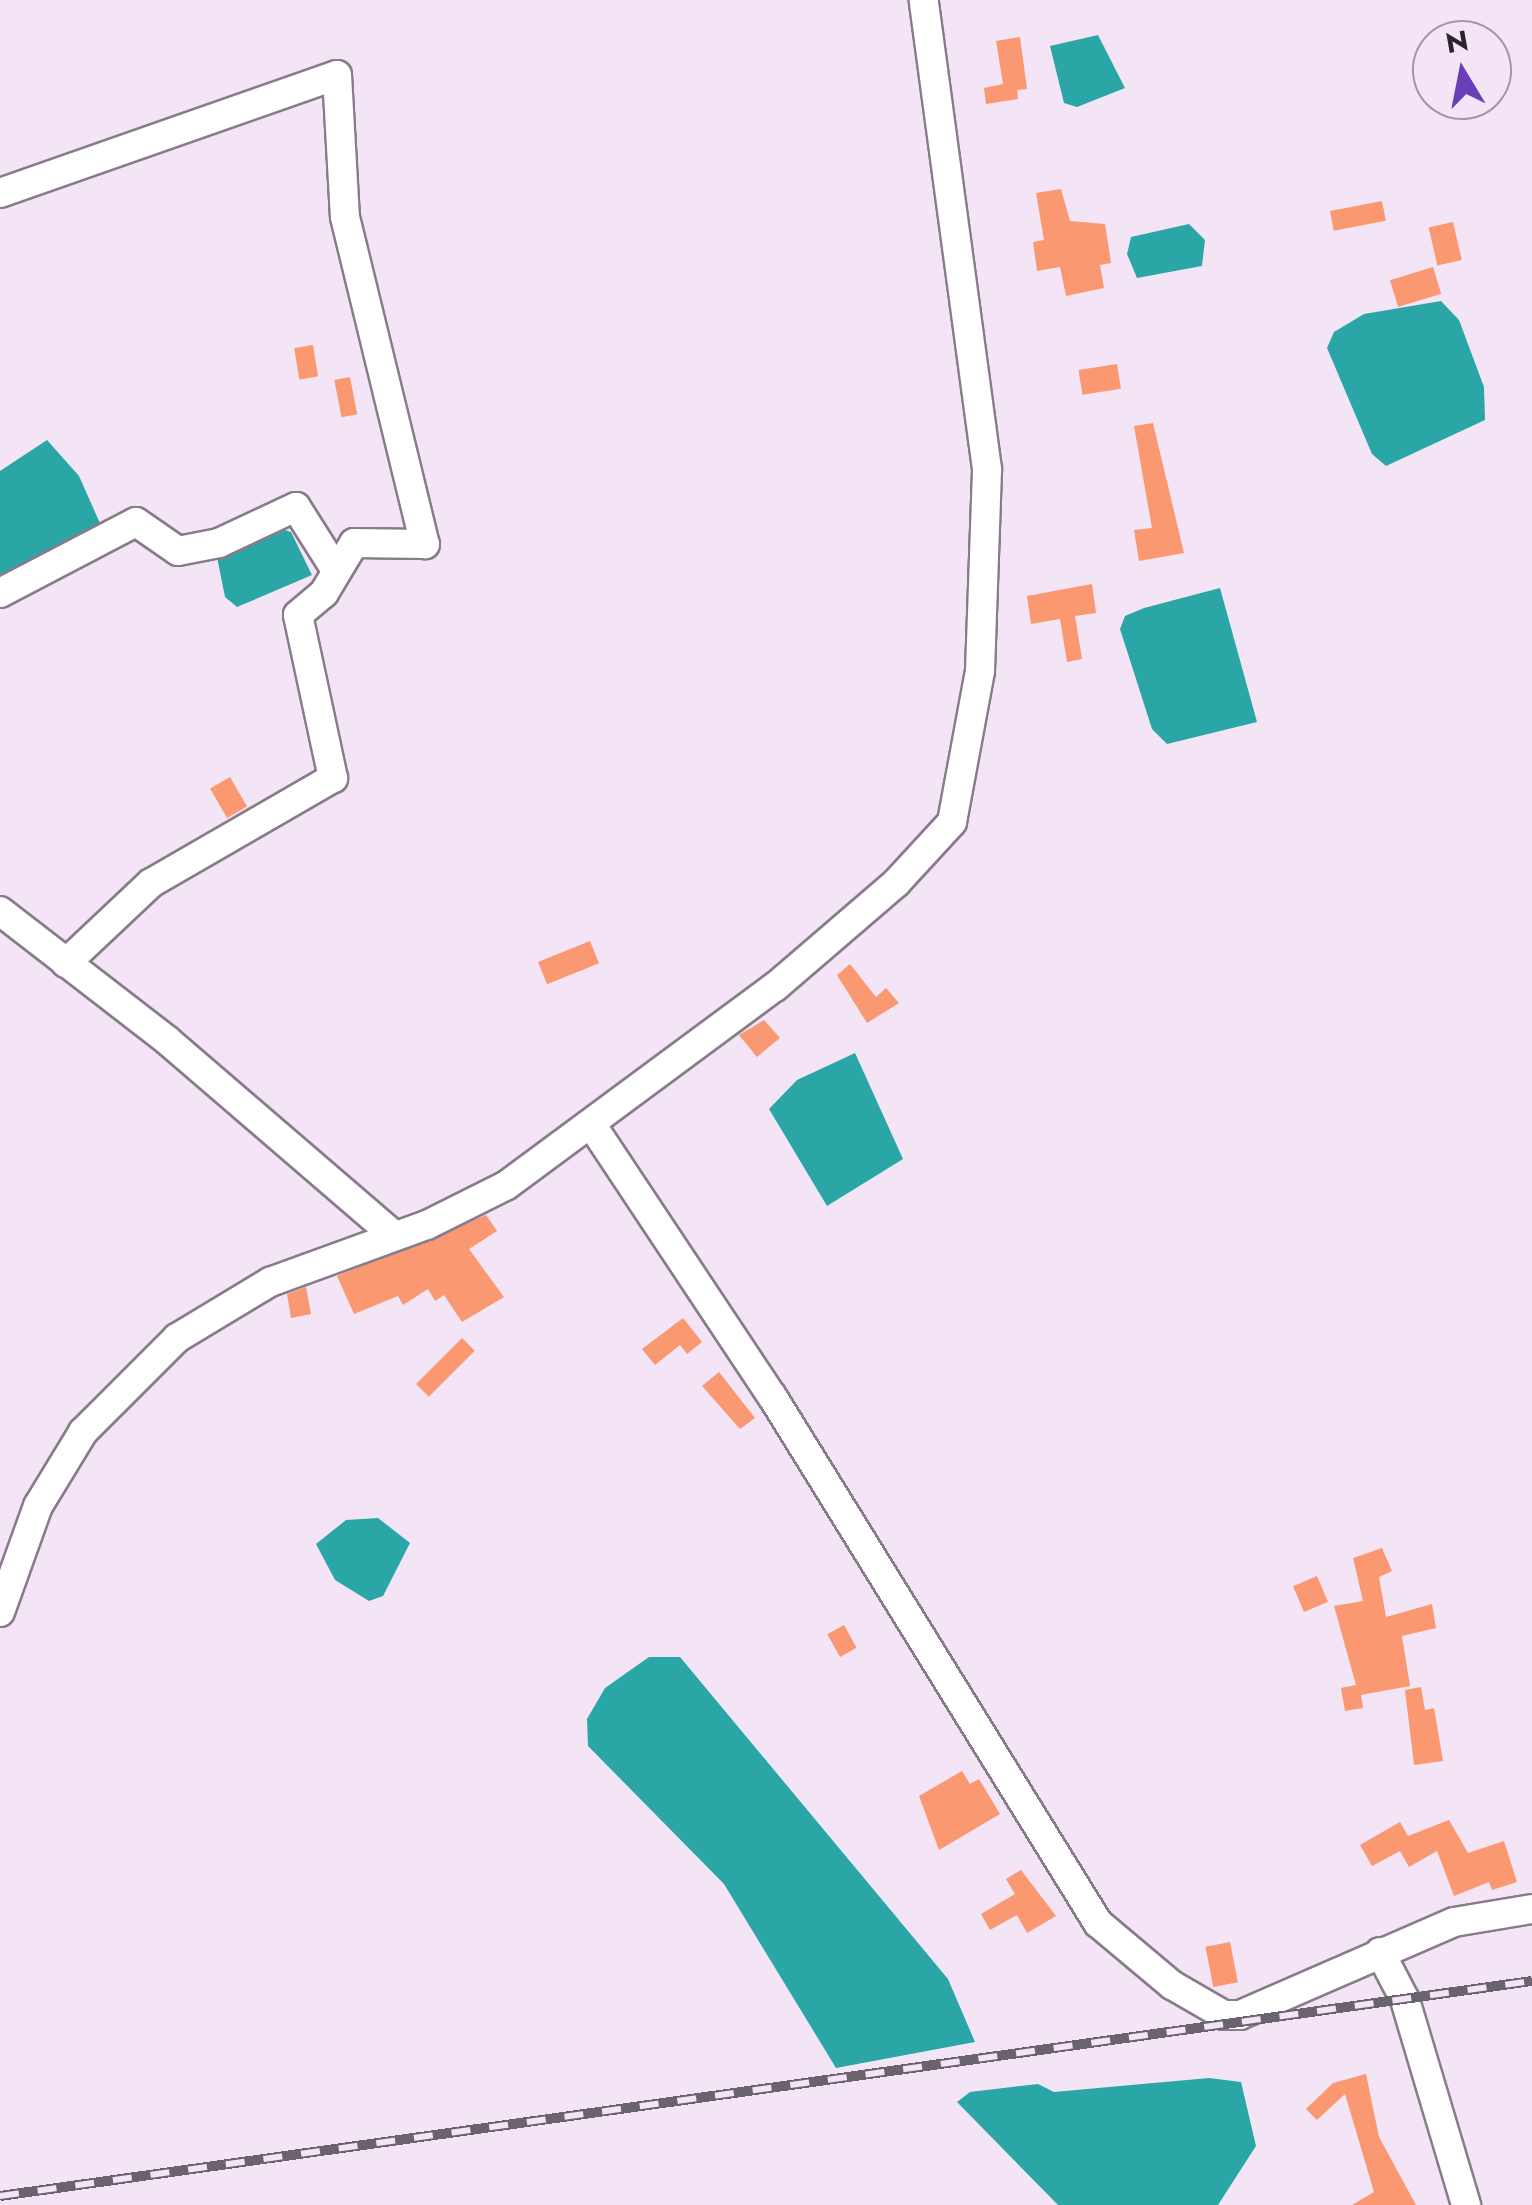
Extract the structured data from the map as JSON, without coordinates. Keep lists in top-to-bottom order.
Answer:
{
  "north": "top"
}
